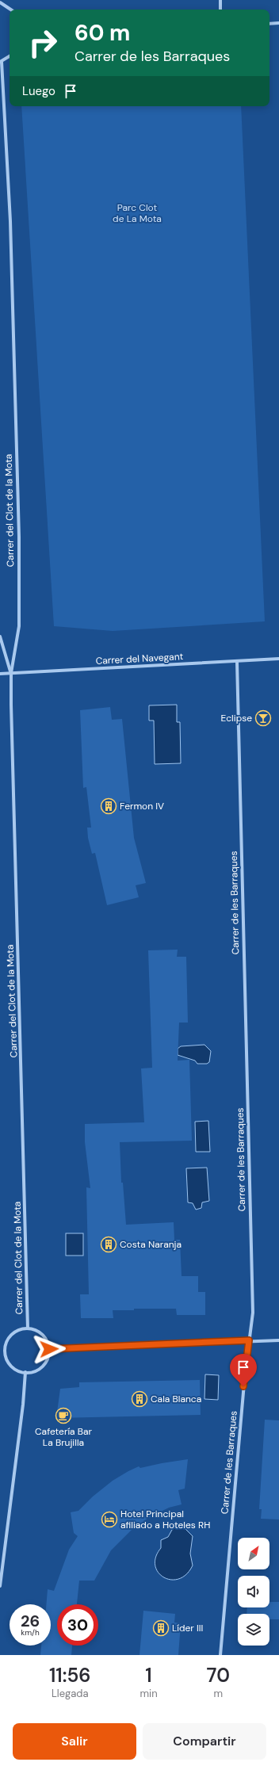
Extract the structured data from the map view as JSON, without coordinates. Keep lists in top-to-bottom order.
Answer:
{
  "streets": {
    "street": ["Carrer del Clot de la Mota", "Carrer del Navegant", "Carrer de les Barraques"]
  },
  "crossings": [
    ["Carrer del Clot de la Mota", "Carrer del Navegant"],
    ["Carrer del Navegant", "Carrer de les Barraques"]
  ],
  "parks": ["Parc Clot de La Mota"],
  "places": {
    "bar": ["Eclipse"],
    "building": [
      "Fermon IV",
      "Costa Naranja",
      "Cala Blanca",
      "Líder III"
    ],
    "cafe": ["Cafetería Bar La Brujilla"],
    "hotel": ["Hotel Principal afiliado a Hoteles RH"]
  },
  "north": "top right",
  "page": {
    "turn": ["60 m", "Carrer de les Barraques"],
    "then": "Luego",
    "speed": "26 km/h",
    "limit": "30",
    "eta": [
      "11:56",
      "Llegada",
      "1",
      "min",
      "70",
      "m"
    ],
    "buttons": ["Salir", "Compartir"]
  }
}
